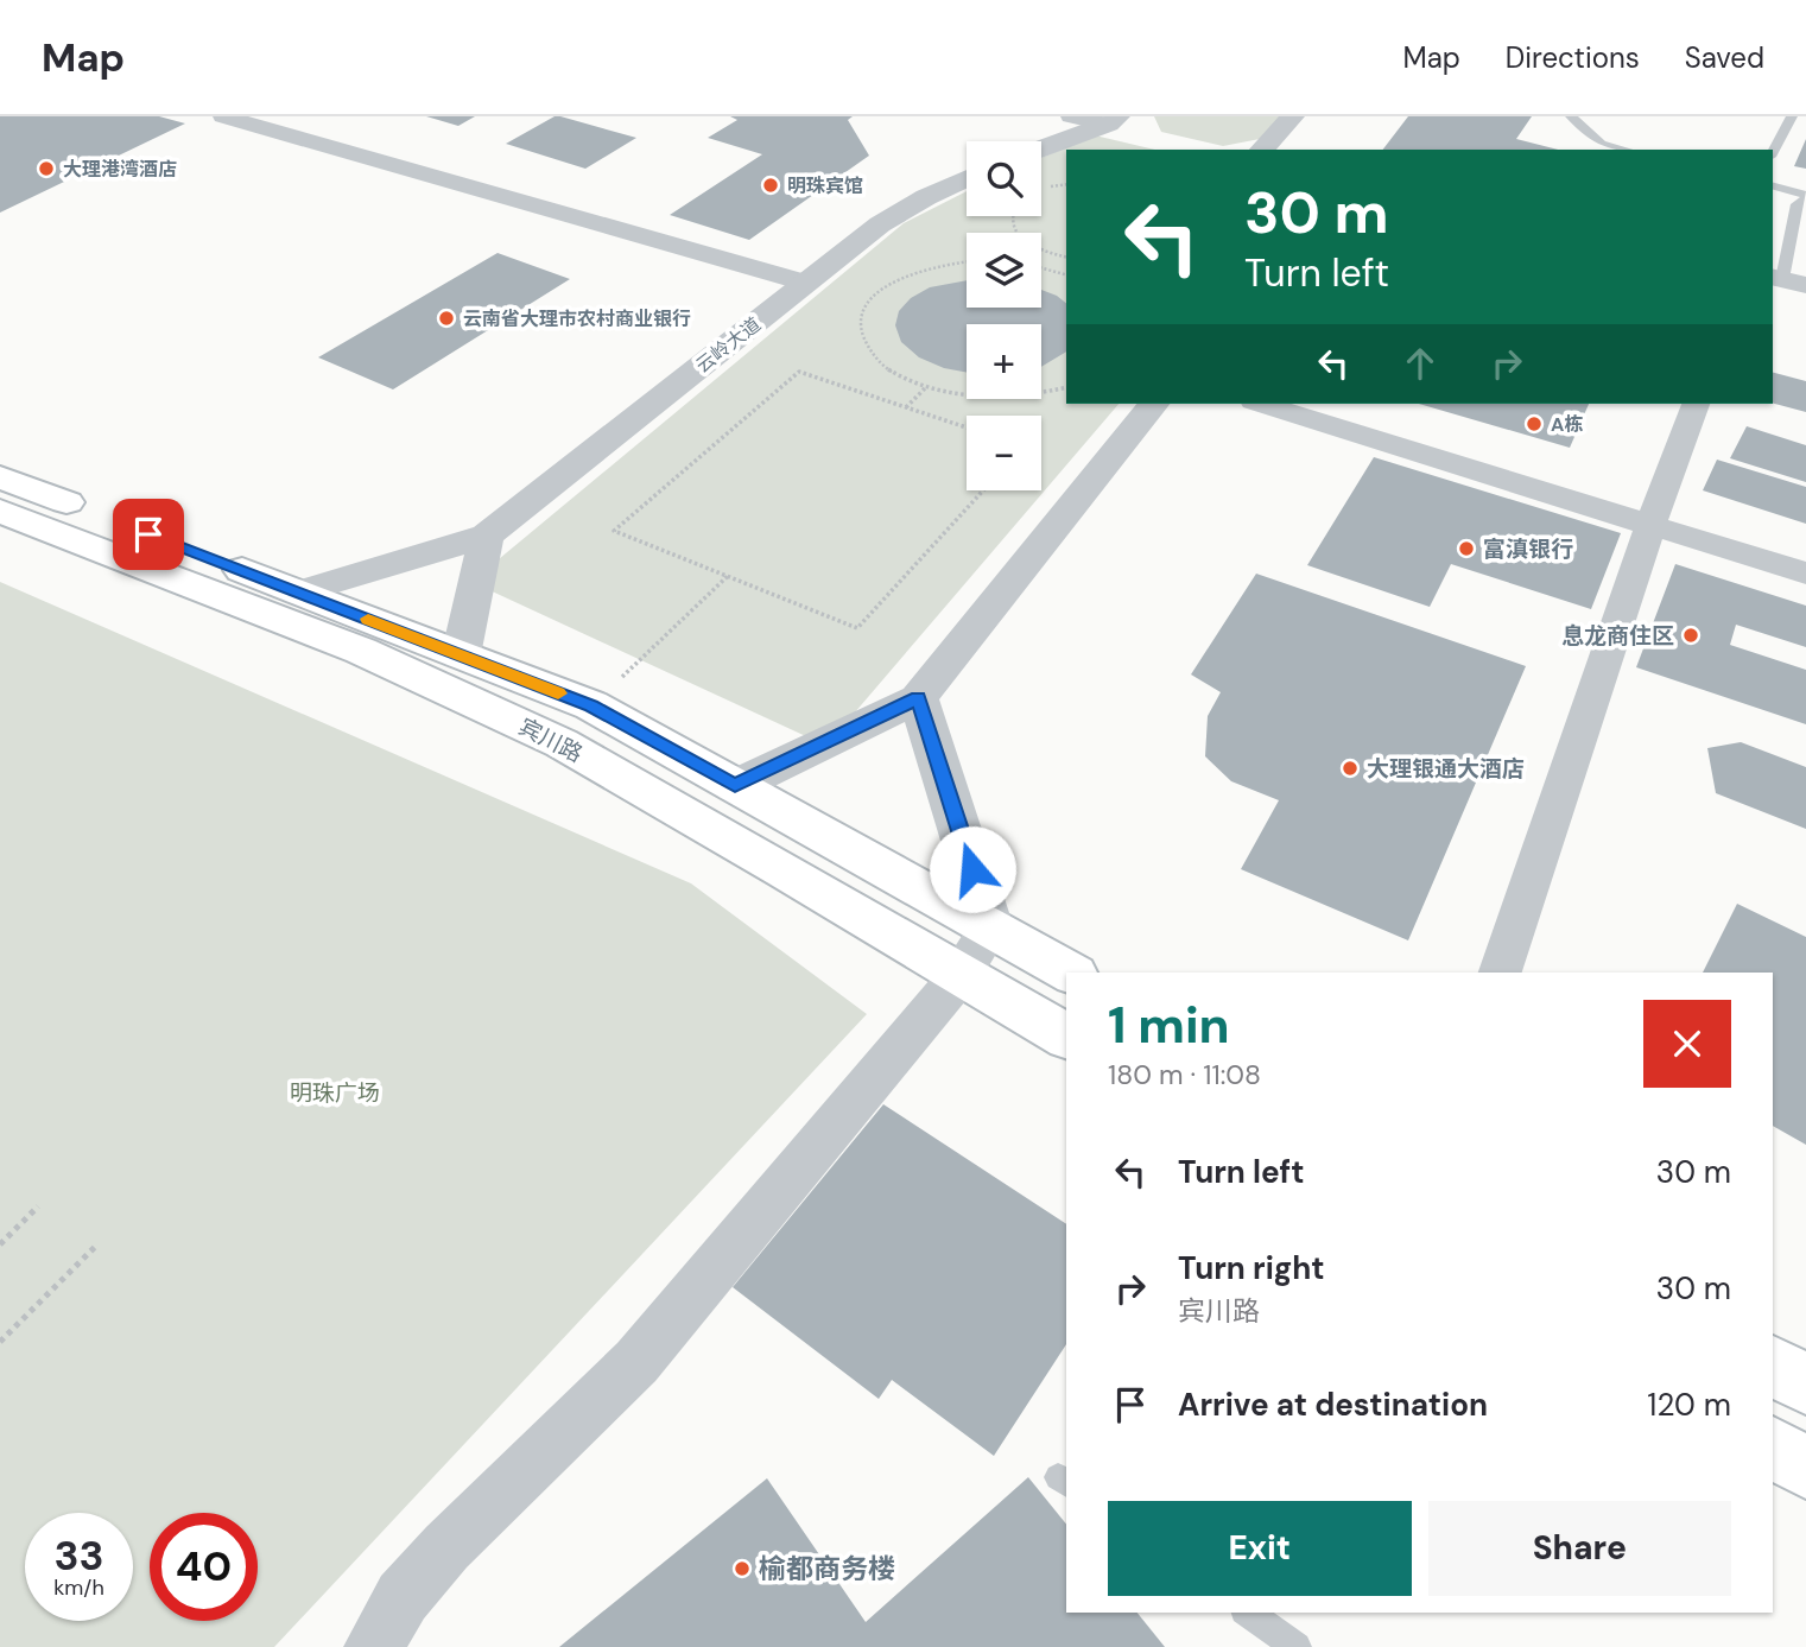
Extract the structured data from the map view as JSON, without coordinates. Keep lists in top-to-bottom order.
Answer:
{
  "streets": {
    "main road": ["宾川路"],
    "street": ["云岭大道"]
  },
  "parks": ["明珠广场"],
  "places": [
    "大理港湾酒店",
    "明珠宾馆",
    "云南省大理市农村商业银行",
    "A栋",
    "富滇银行",
    "息龙商住区",
    "大理银通大酒店",
    "榆都商务楼"
  ],
  "page": {
    "header": "Map",
    "nav": ["Map", "Directions", "Saved"],
    "map_buttons": ["+", "−"],
    "turn": ["30 m", "Turn left"],
    "heading": ["1 min", "180 m · 11:08"],
    "list": [
      {
        "name": "Turn left",
        "value": "30 m"
      },
      {
        "name": "Turn right",
        "note": "宾川路",
        "value": "30 m"
      },
      {
        "name": "Arrive at destination",
        "value": "120 m"
      }
    ],
    "buttons": ["Exit", "Share"],
    "speed": "33 km/h",
    "limit": "40"
  }
}
